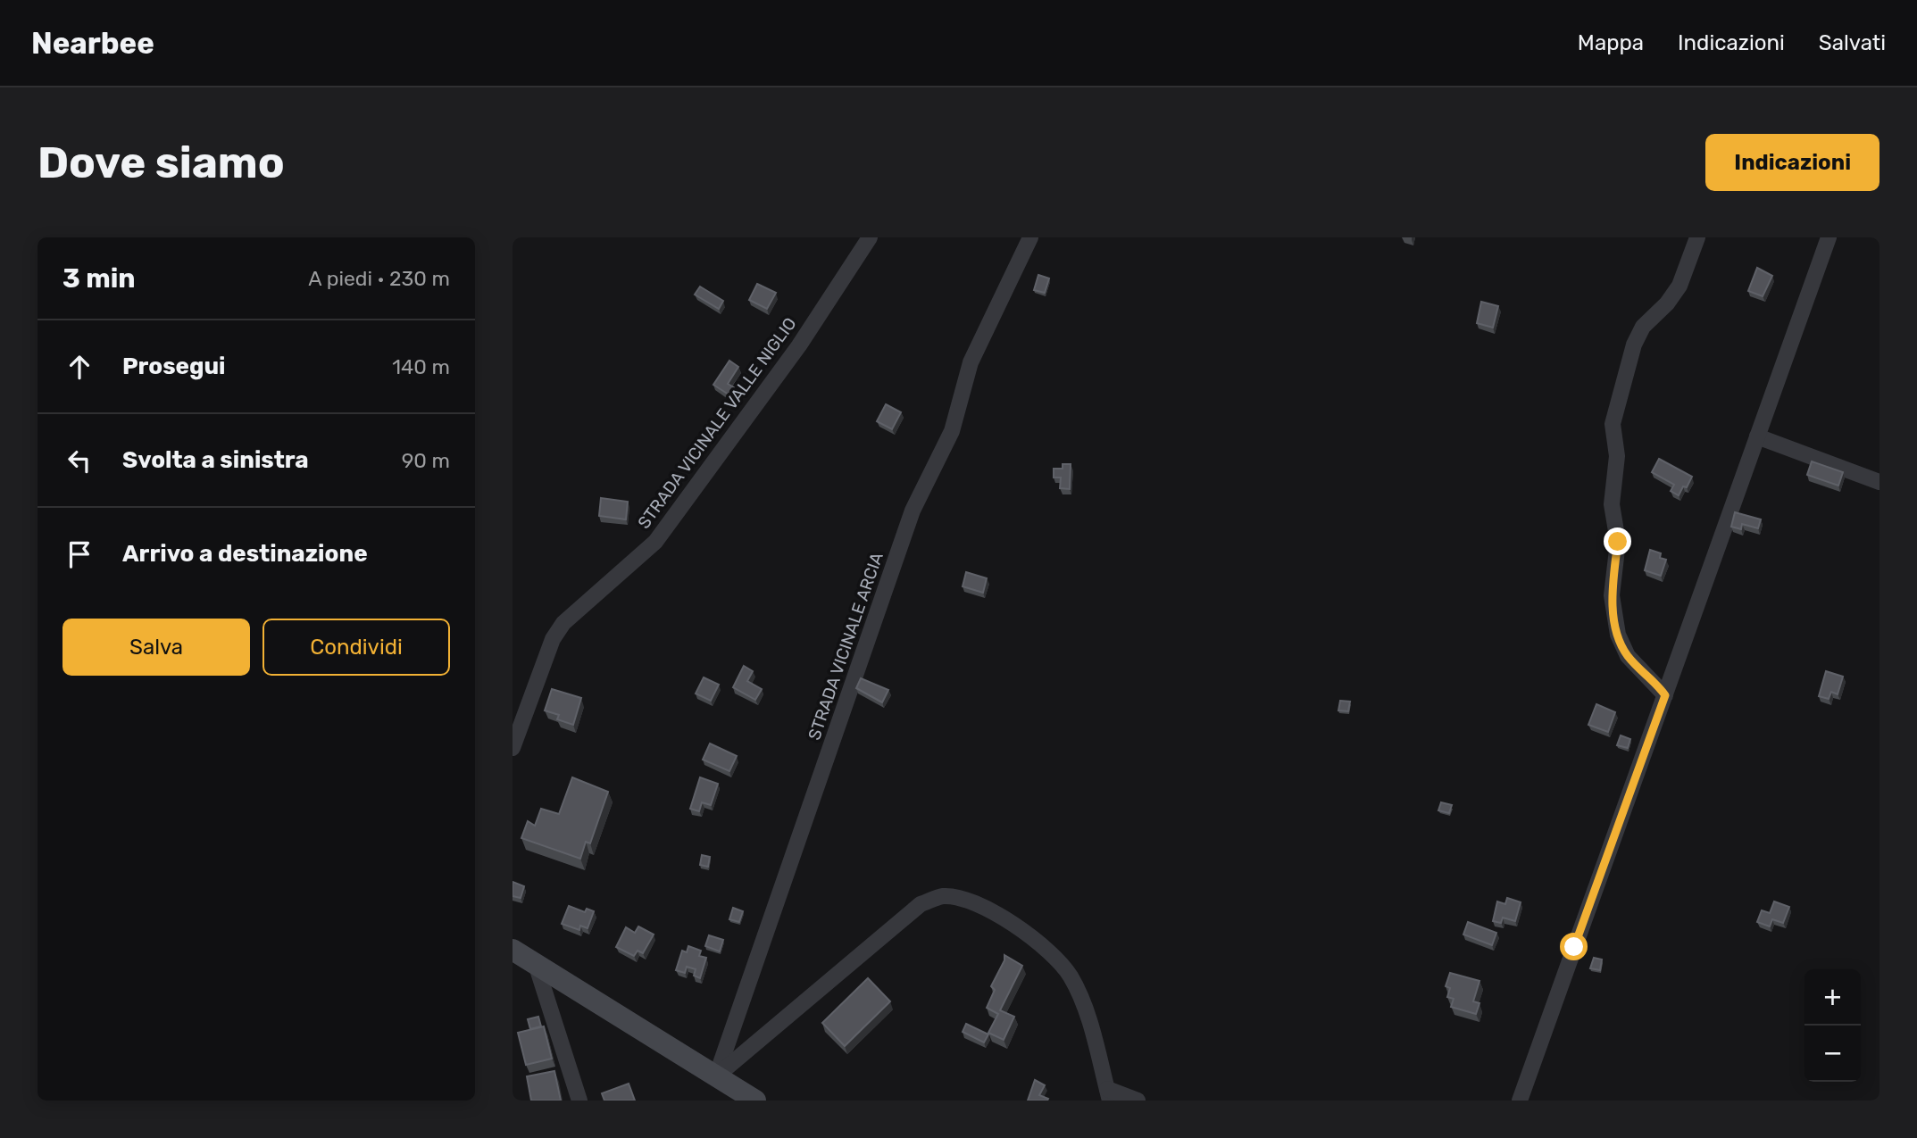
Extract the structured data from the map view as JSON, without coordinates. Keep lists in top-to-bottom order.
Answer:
{
  "streets": {
    "street": ["STRADA VICINALE VALLE NIGLIO", "STRADA VICINALE ARCIA"]
  },
  "page": {
    "header": "Nearbee",
    "nav": ["Mappa", "Indicazioni", "Salvati"],
    "buttons": [
      "Indicazioni",
      ["Salva", "Condividi"]
    ],
    "title": "Dove siamo",
    "heading": ["3 min", "A piedi · 230 m"],
    "list": [
      ["Prosegui", "140 m"],
      ["Svolta a sinistra", "90 m"],
      "Arrivo a destinazione"
    ],
    "map_buttons": ["+", "−"]
  }
}
